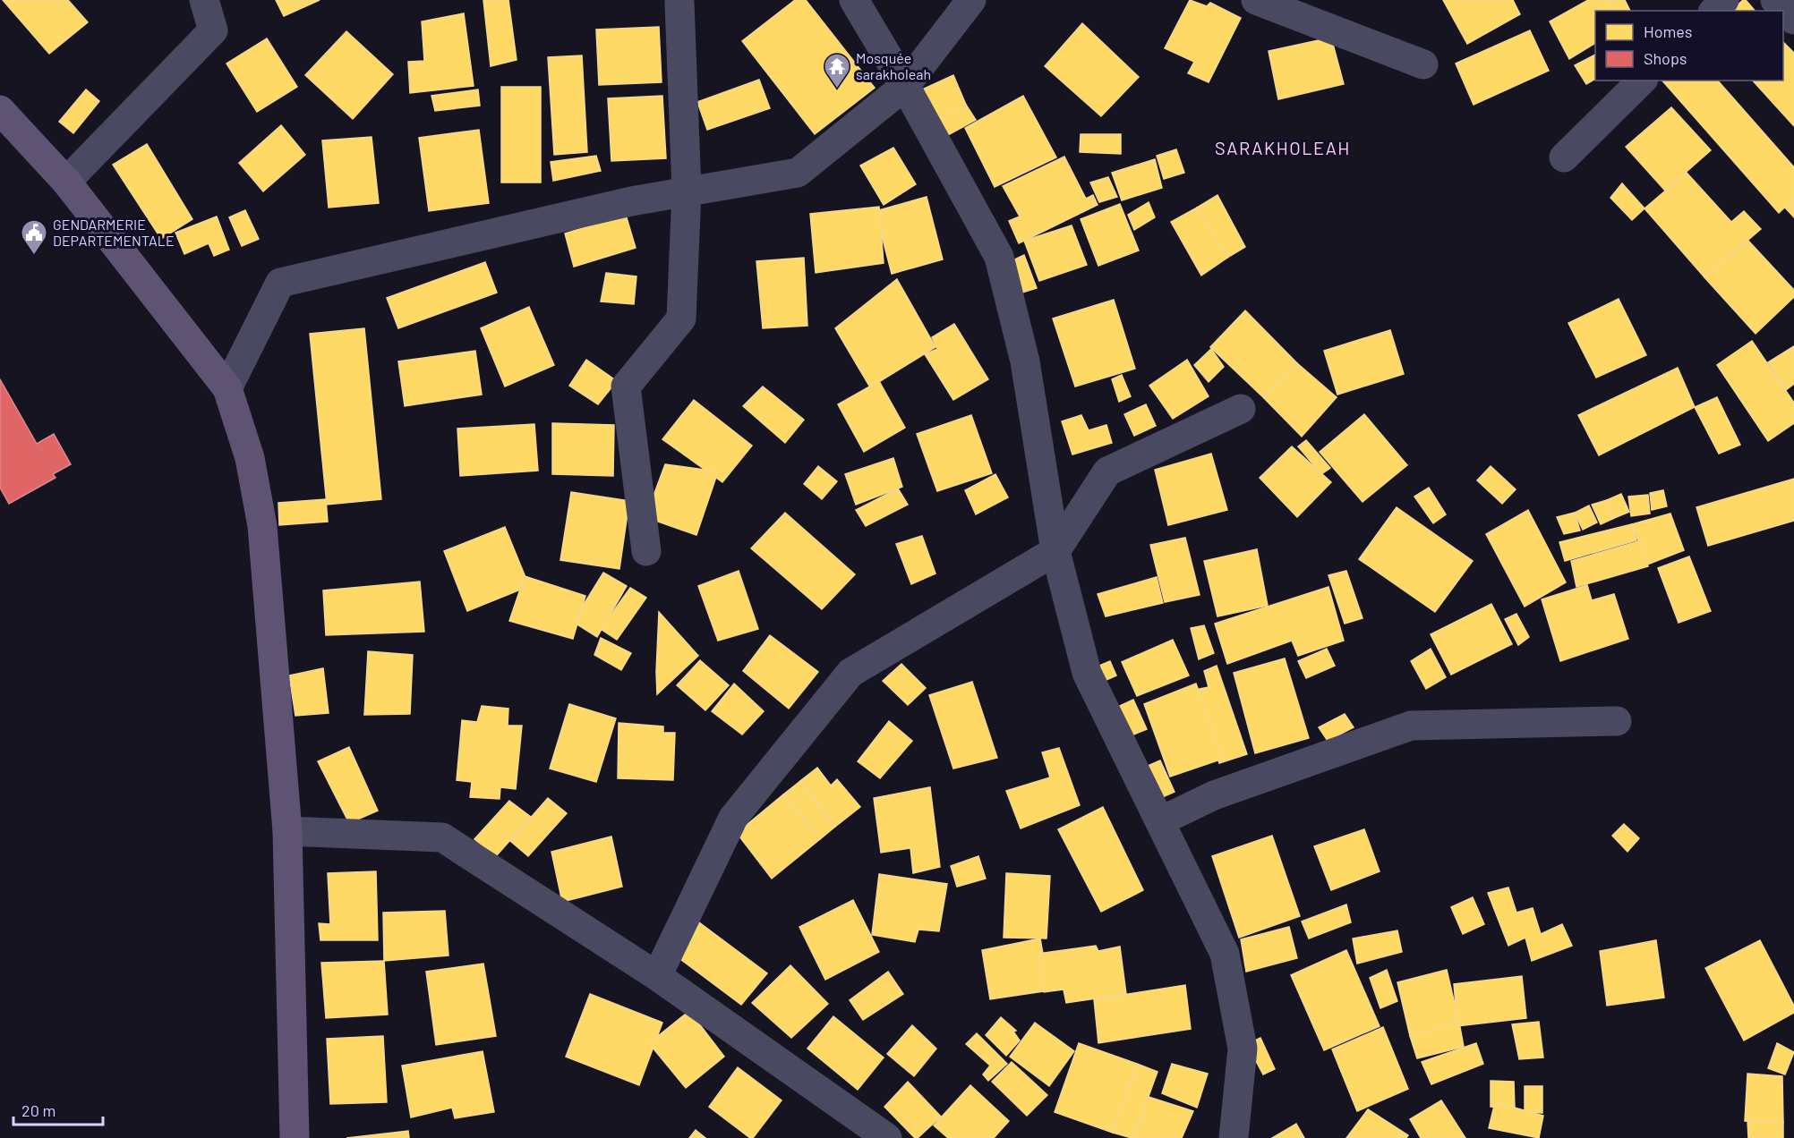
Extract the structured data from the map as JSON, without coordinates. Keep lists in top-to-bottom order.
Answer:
{
  "districts": ["SARAKHOLEAH"],
  "places": {
    "temple": ["Mosquée sarakholeah"],
    "public building": ["GENDARMERIE DEPARTEMENTALE"]
  },
  "legend": ["Homes", "Shops"],
  "scale_bar": "20 m"
}
